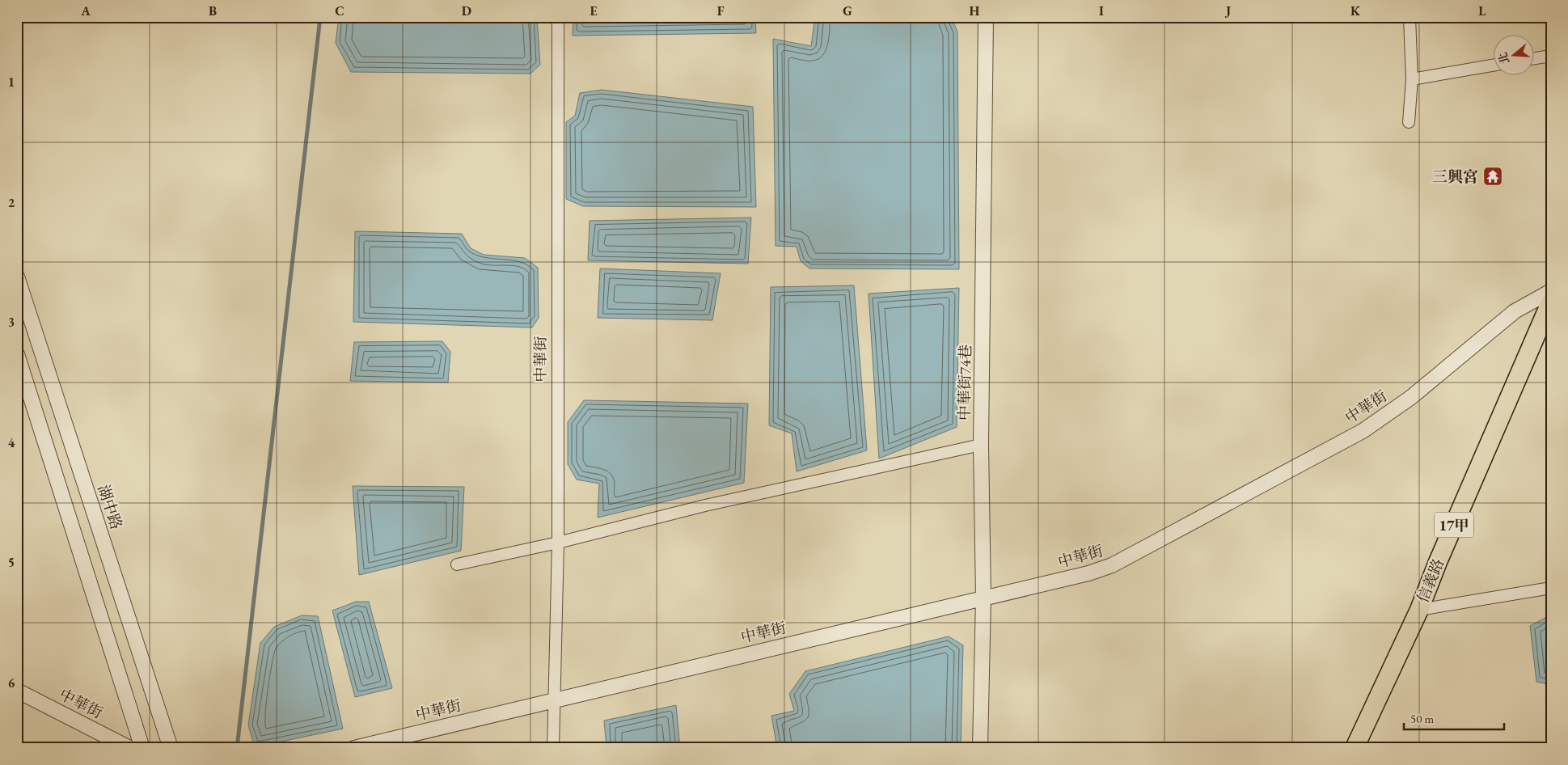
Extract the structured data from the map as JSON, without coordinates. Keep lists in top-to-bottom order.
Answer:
{
  "streets": {
    "main road": ["17甲", "信義路"],
    "street": ["中華街", "中華街74巷", "湖中路"]
  },
  "crossings": [
    ["中華街", "中華街74巷"]
  ],
  "places": {
    "temple": ["三興宮"]
  },
  "scale_bar": "50 m",
  "north": "left",
  "grid": {
    "columns": [
      "A",
      "B",
      "C",
      "D",
      "E",
      "F",
      "G",
      "H",
      "I",
      "J",
      "K",
      "L"
    ],
    "rows": [
      "1",
      "2",
      "3",
      "4",
      "5",
      "6"
    ]
  }
}
